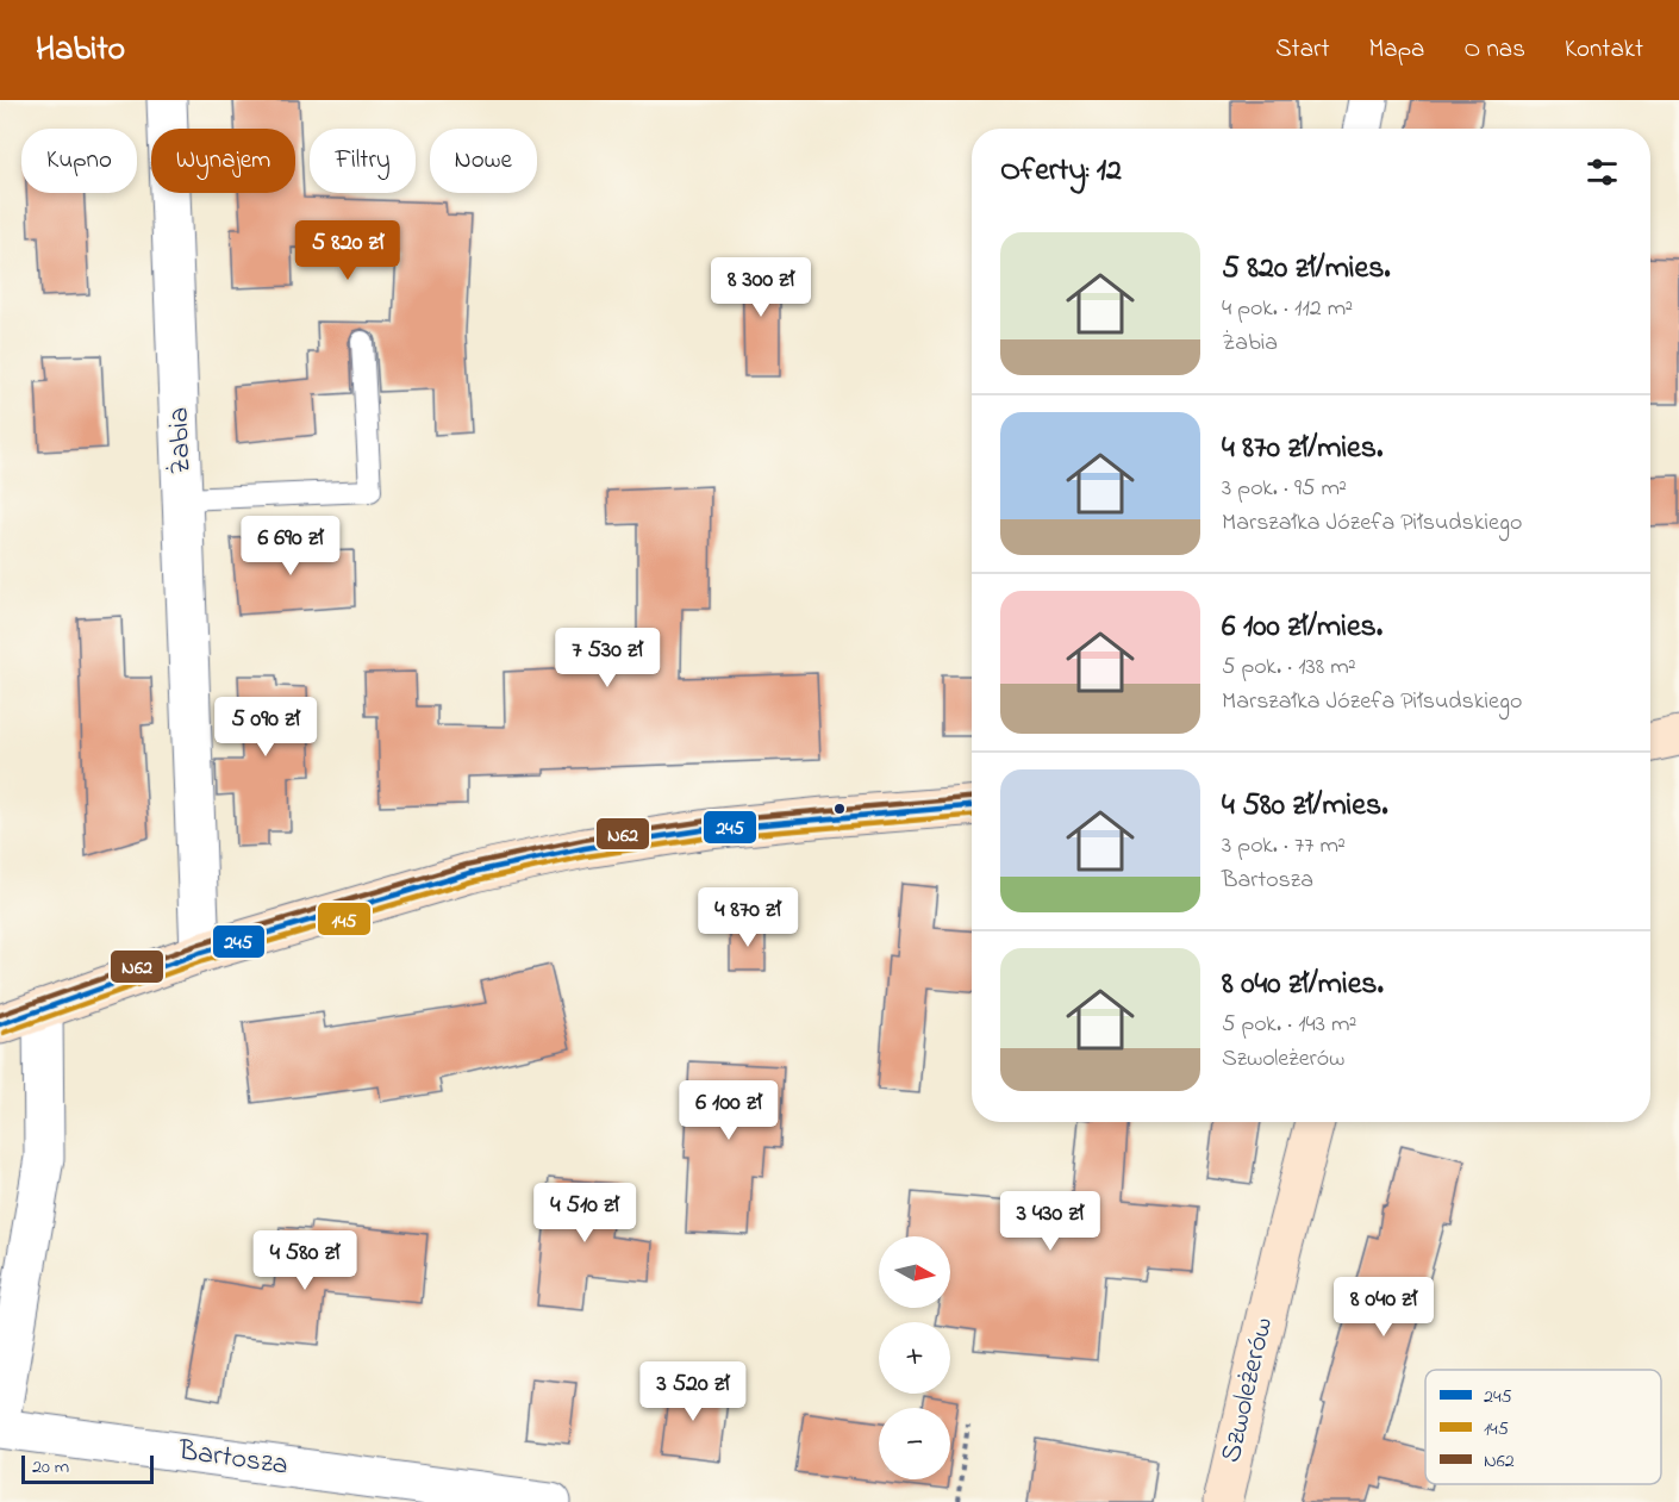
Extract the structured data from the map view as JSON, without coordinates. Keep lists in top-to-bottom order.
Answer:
{
  "streets": {
    "street": ["Żabia", "Szwoleżerów", "Bartosza"]
  },
  "lines": ["transit line N62", "transit line 245", "transit line 145"],
  "legend": ["245", "145", "N62"],
  "scale_bar": "20 m",
  "north": "right",
  "page": {
    "header": "Habito",
    "nav": [
      "Start",
      "Mapa",
      "O nas",
      "Kontakt"
    ],
    "chip": [
      "Kupno",
      "Wynajem",
      "Filtry",
      "Nowe"
    ],
    "heading": "Oferty: 12",
    "list": [
      {
        "name": "5 820 zł/mies.",
        "note": "4 pok. · 112 m² · Żabia"
      },
      {
        "name": "4 870 zł/mies.",
        "note": "3 pok. · 95 m² · Marszałka Józefa Piłsudskiego"
      },
      {
        "name": "6 100 zł/mies.",
        "note": "5 pok. · 138 m² · Marszałka Józefa Piłsudskiego"
      },
      {
        "name": "4 580 zł/mies.",
        "note": "3 pok. · 77 m² · Bartosza"
      },
      {
        "name": "8 040 zł/mies.",
        "note": "5 pok. · 143 m² · Szwoleżerów"
      }
    ],
    "price": [
      "5 820 zł",
      "8 300 zł",
      "6 690 zł",
      "7 530 zł",
      "5 090 zł",
      "4 870 zł",
      "6 100 zł",
      "4 510 zł",
      "3 430 zł",
      "4 580 zł",
      "8 040 zł",
      "3 520 zł"
    ],
    "map_buttons": ["+", "−"],
    "scale": "20 m"
  }
}
